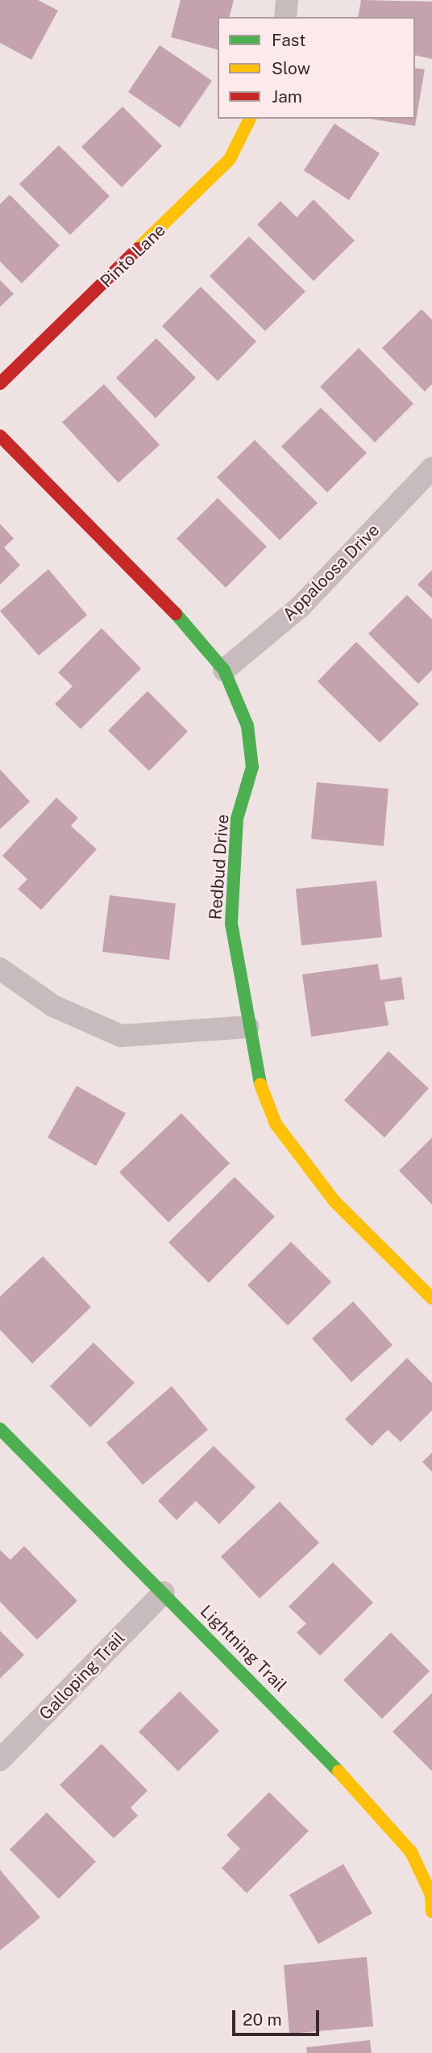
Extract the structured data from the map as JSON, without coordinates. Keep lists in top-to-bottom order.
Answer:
{
  "streets": {
    "street": [
      "Pinto Lane",
      "Appaloosa Drive",
      "Redbud Drive",
      "Lightning Trail",
      "Galloping Trail"
    ]
  },
  "crossings": [
    ["Appaloosa Drive", "Redbud Drive"],
    ["Lightning Trail", "Galloping Trail"]
  ],
  "legend": ["Fast", "Slow", "Jam"],
  "scale_bar": "20 m"
}
